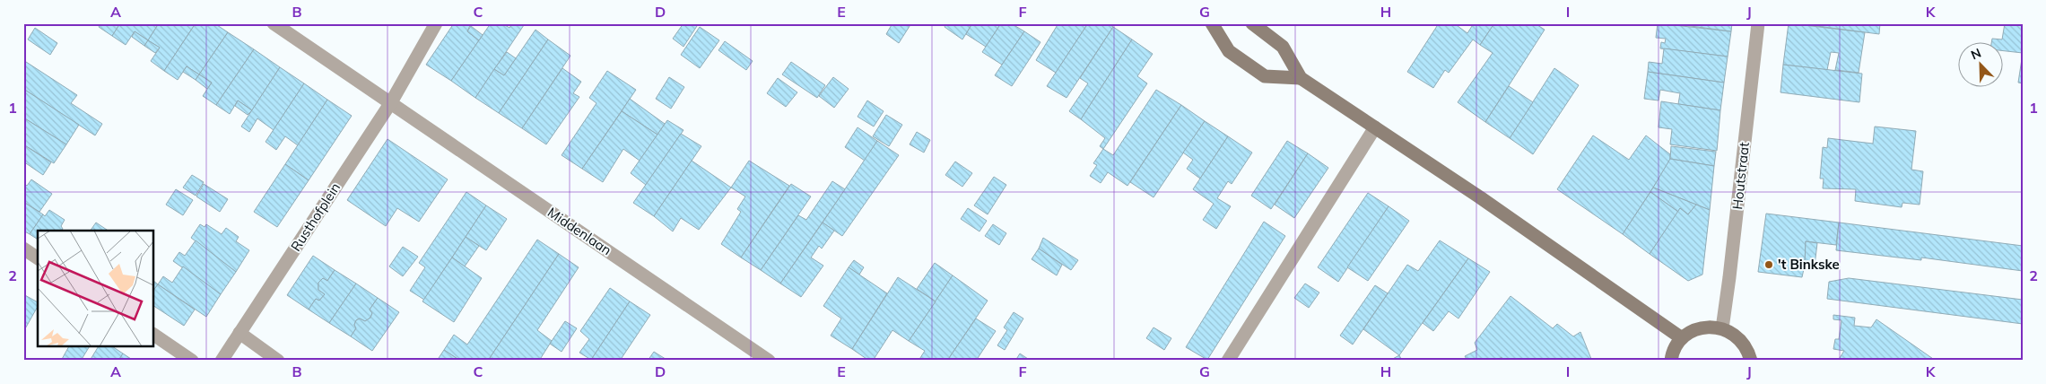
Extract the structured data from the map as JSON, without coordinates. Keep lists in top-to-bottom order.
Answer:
{
  "streets": {
    "street": ["Houtstraat", "Rusthofplein", "Middenlaan"]
  },
  "crossings": [
    ["Rusthofplein", "Middenlaan"]
  ],
  "places": ["'t Binkske"],
  "north": "top left",
  "grid": {
    "columns": [
      "A",
      "B",
      "C",
      "D",
      "E",
      "F",
      "G",
      "H",
      "I",
      "J",
      "K"
    ],
    "rows": ["1", "2"]
  }
}
